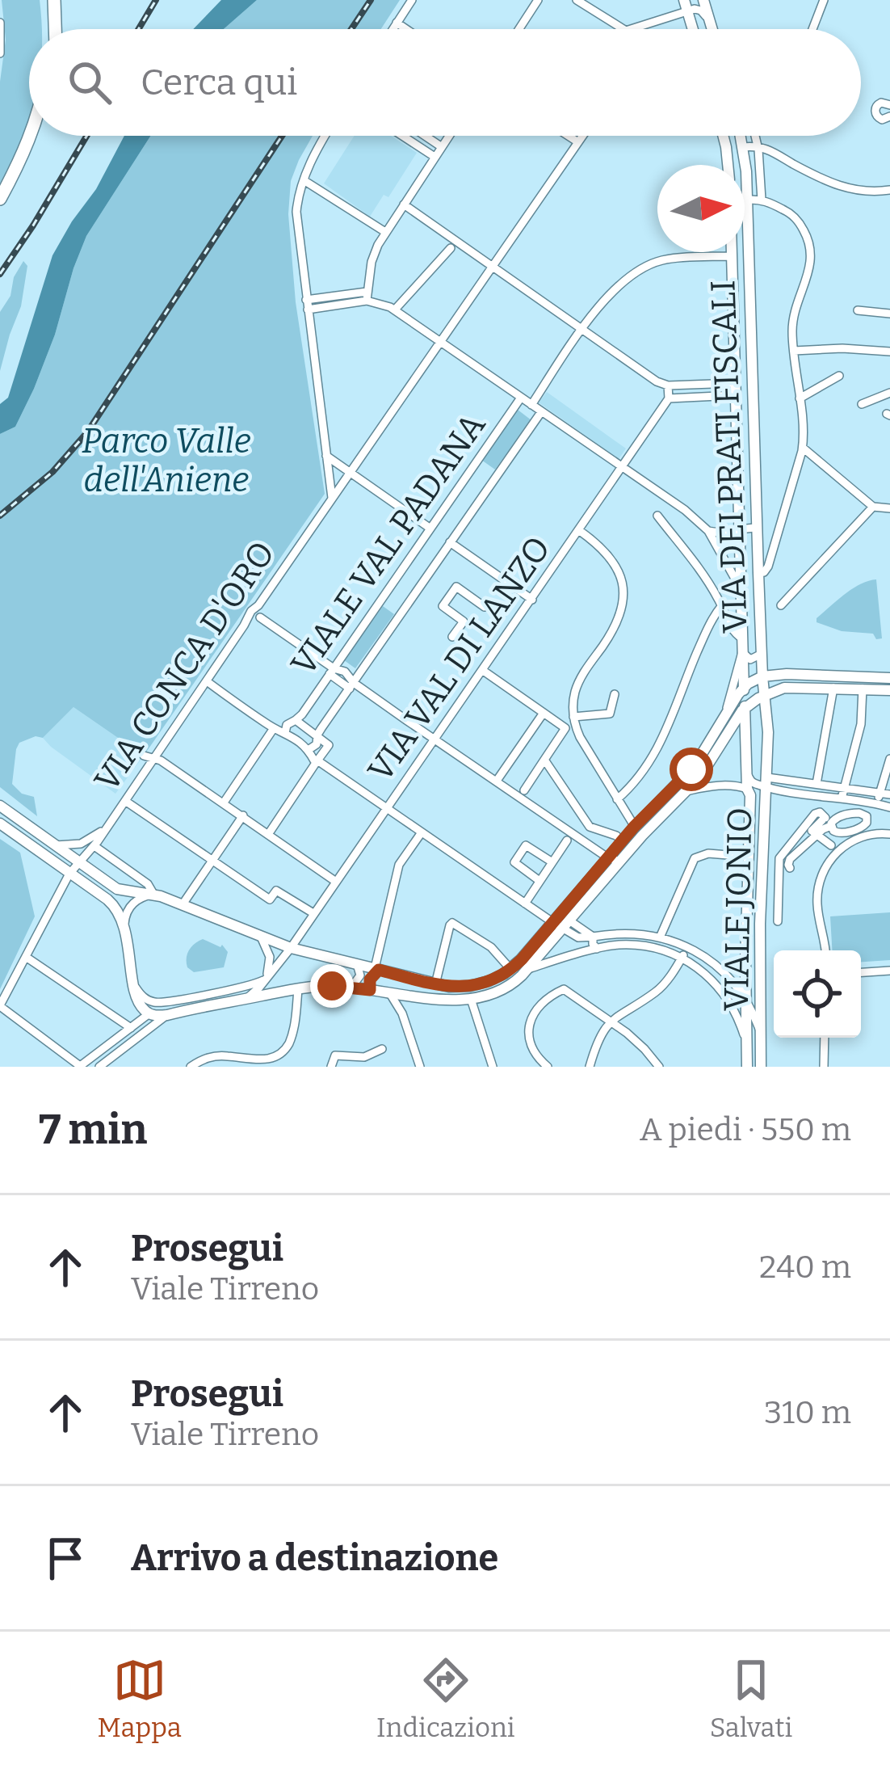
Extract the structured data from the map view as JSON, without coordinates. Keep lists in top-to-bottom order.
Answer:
{
  "streets": {
    "main road": ["VIA DEI PRATI FISCALI", "VIALE JONIO"],
    "street": ["VIALE VAL PADANA", "VIA VAL DI LANZO", "VIA CONCA D'ORO"]
  },
  "crossings": [
    ["VIA DEI PRATI FISCALI", "VIALE JONIO"]
  ],
  "parks": ["Parco Valle dell'Aniene"],
  "north": "right",
  "page": {
    "search": "Cerca qui",
    "heading": ["7 min", "A piedi · 550 m"],
    "list": [
      ["Prosegui", "Viale Tirreno", "240 m"],
      ["Prosegui", "Viale Tirreno", "310 m"],
      "Arrivo a destinazione"
    ],
    "nav": ["Mappa", "Indicazioni", "Salvati"]
  }
}
